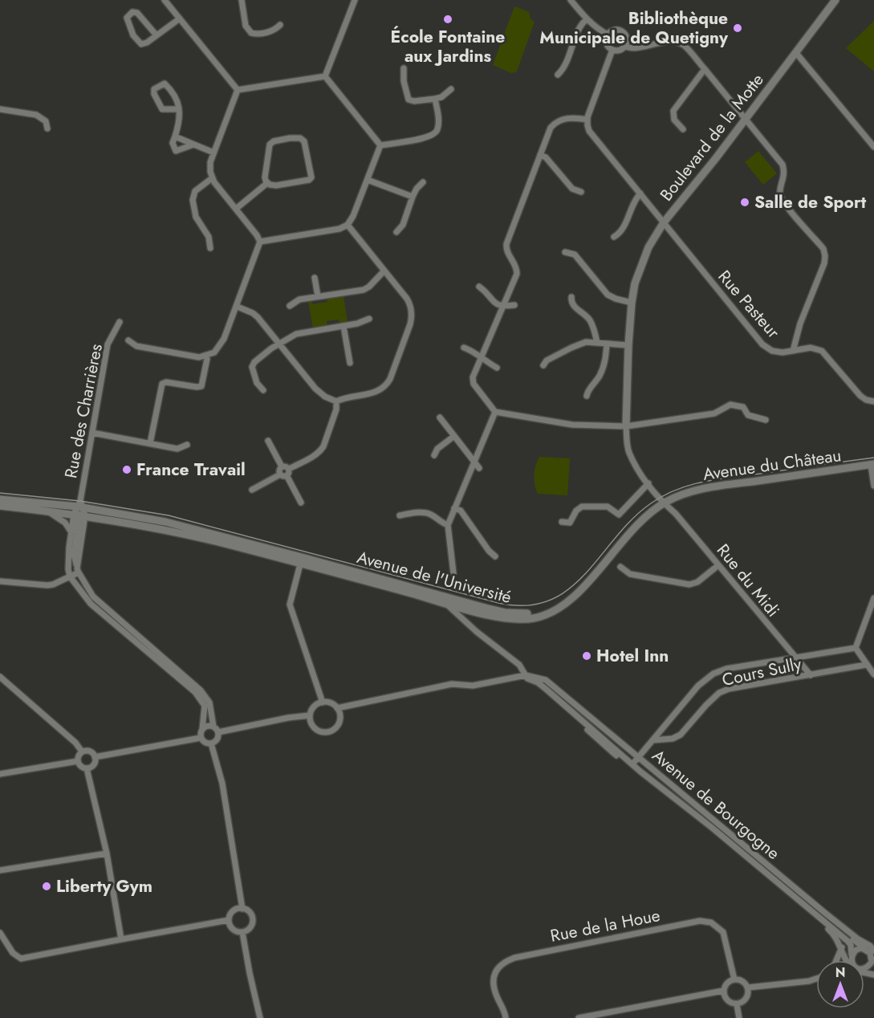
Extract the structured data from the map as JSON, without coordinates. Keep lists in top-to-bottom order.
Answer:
{
  "streets": {
    "main road": ["Boulevard de la Motte", "Avenue du Château", "Avenue de l'Université"],
    "street": [
      "Rue Pasteur",
      "Rue des Charrières",
      "Rue du Midi",
      "Cours Sully",
      "Avenue de Bourgogne",
      "Rue de la Houe"
    ]
  },
  "crossings": [
    ["Boulevard de la Motte", "Rue Pasteur"],
    ["Boulevard de la Motte", "Avenue du Château"],
    ["Boulevard de la Motte", "Rue du Midi"],
    ["Rue des Charrières", "Avenue de l'Université"],
    ["Avenue du Château", "Avenue de l'Université"],
    ["Avenue du Château", "Rue du Midi"],
    ["Rue du Midi", "Cours Sully"],
    ["Cours Sully", "Avenue de Bourgogne"]
  ],
  "places": [
    "École Fontaine aux Jardins",
    "Bibliothèque Municipale de Quetigny",
    "Salle de Sport",
    "France Travail",
    "Hotel Inn",
    "Liberty Gym"
  ],
  "north": "top"
}
